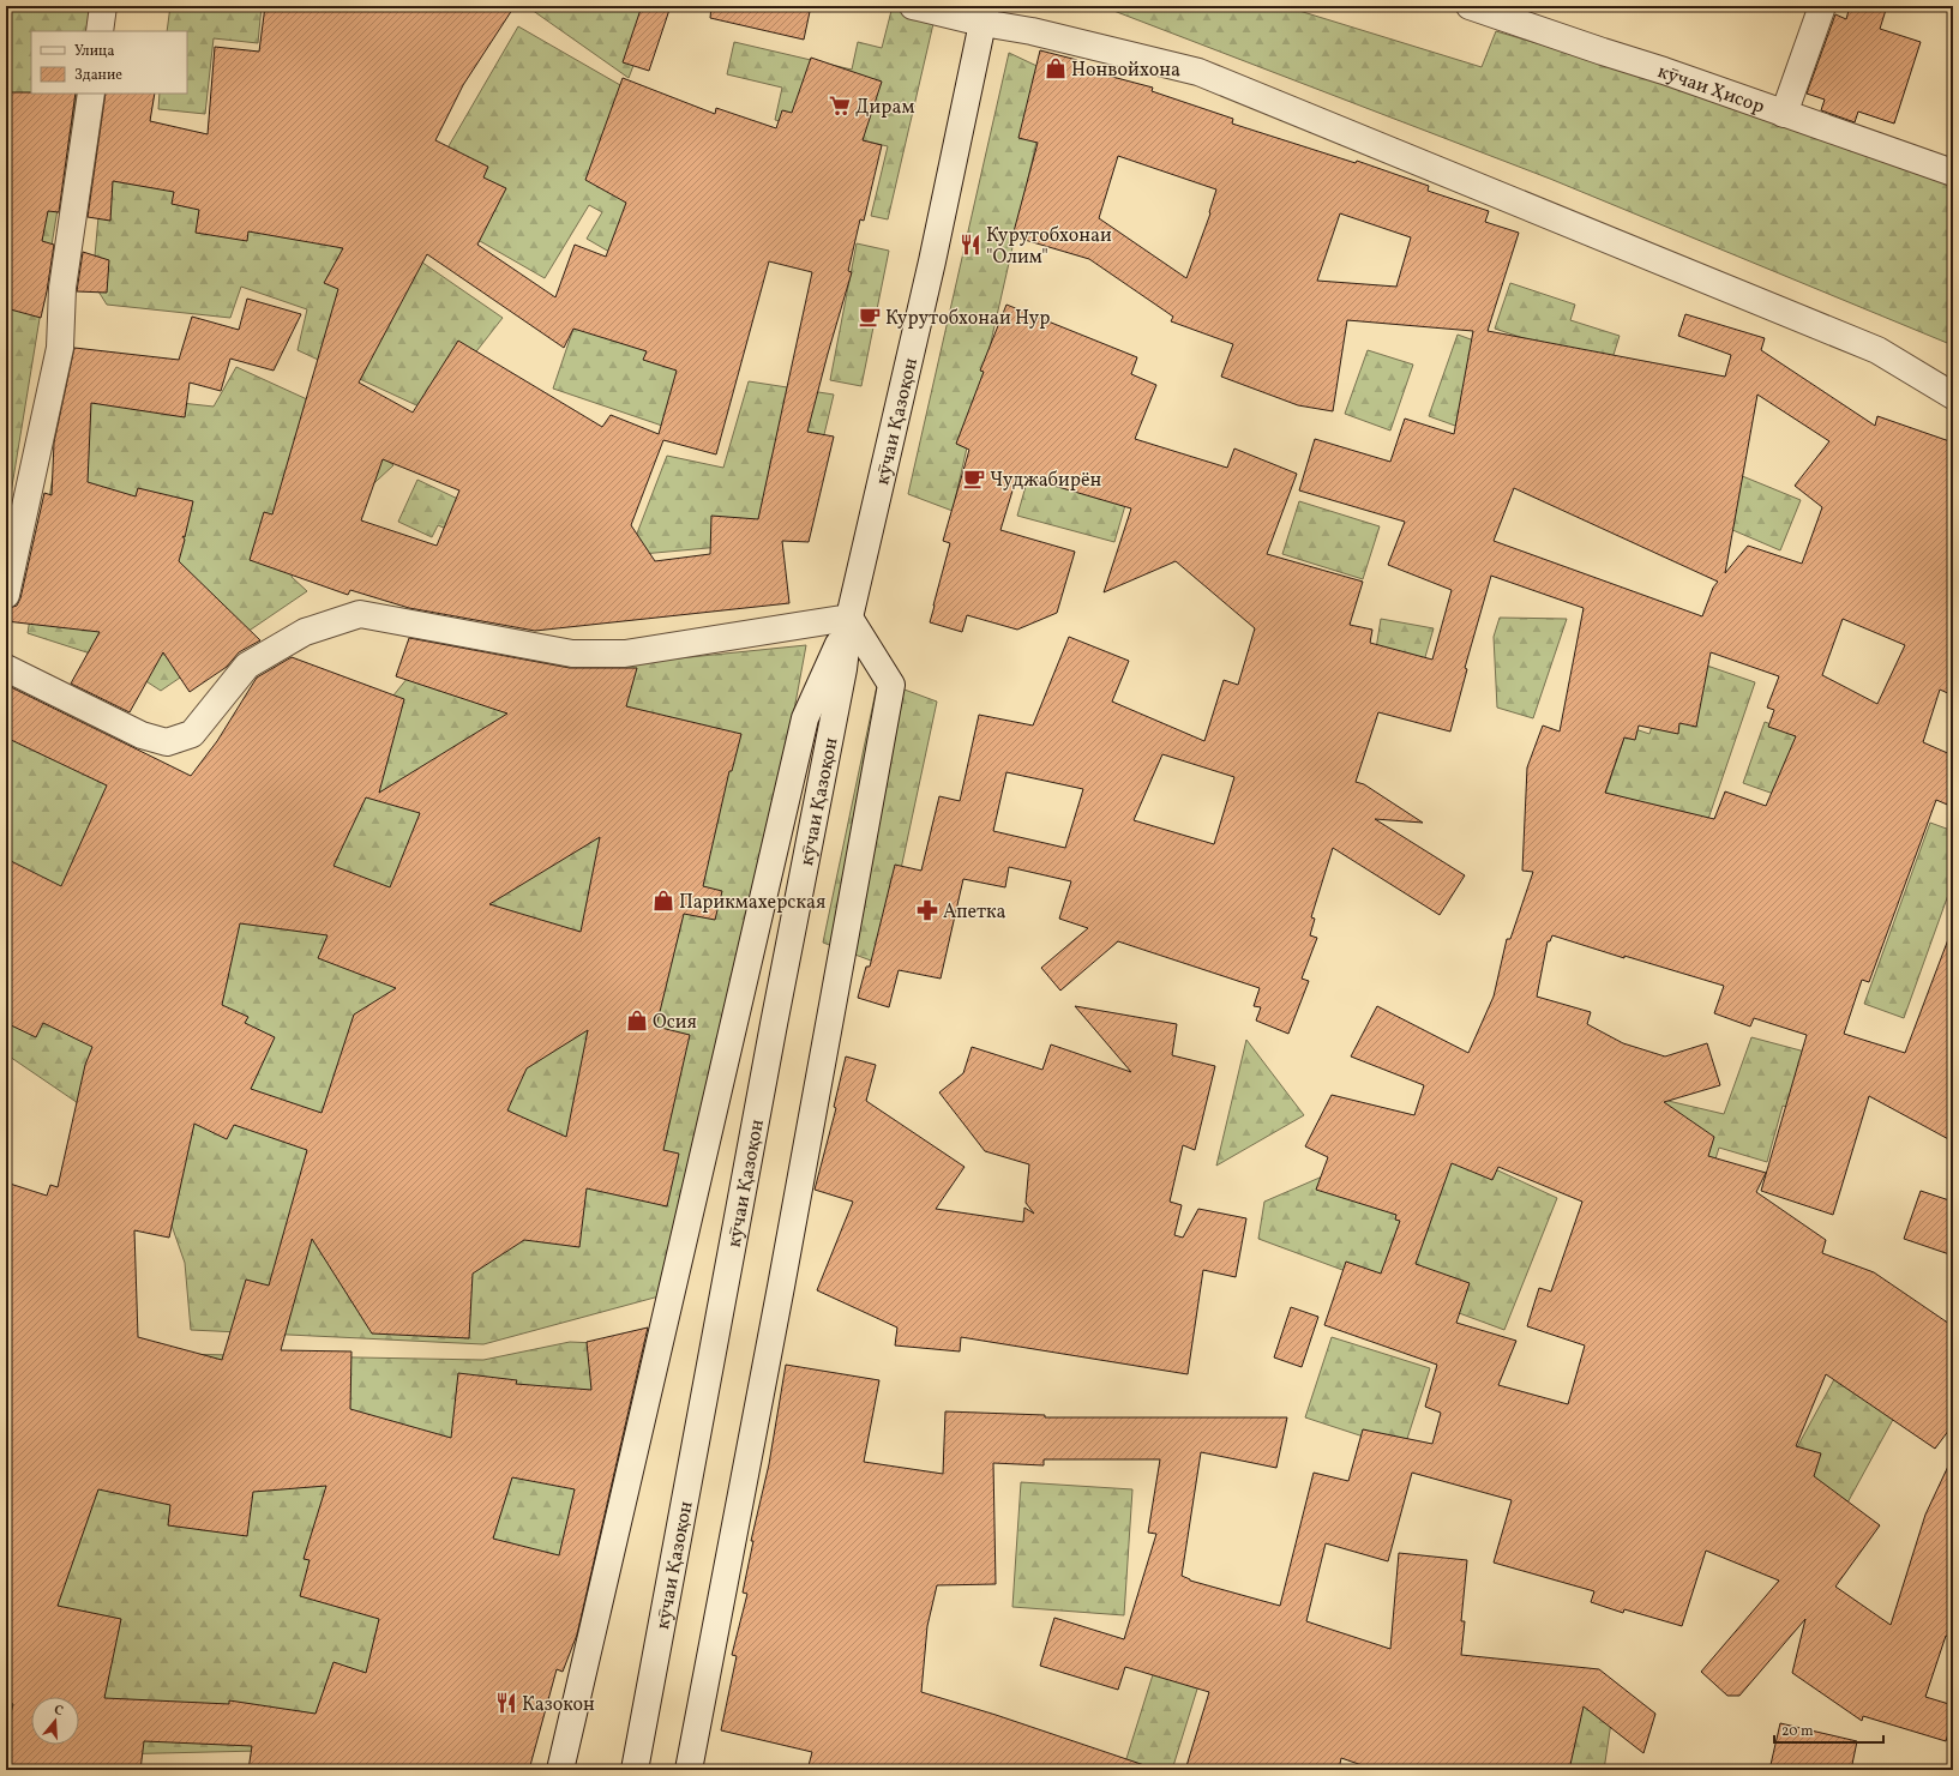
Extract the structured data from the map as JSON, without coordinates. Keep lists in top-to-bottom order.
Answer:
{
  "streets": {
    "street": ["кӯчаи Ҳисор", "кӯчаи Қазоқон"]
  },
  "places": {
    "shop": ["Нонвойхона", "Парикмахерская", "Осия"],
    "supermarket": ["Дирам"],
    "restaurant": ["Курутобхонаи \"Олим\"", "Казокон"],
    "cafe": ["Курутобхонаи Нур", "Чуджабирён"],
    "pharmacy": ["Апетка"]
  },
  "legend": ["Улица", "Здание"],
  "scale_bar": "20 m",
  "north": "top"
}
